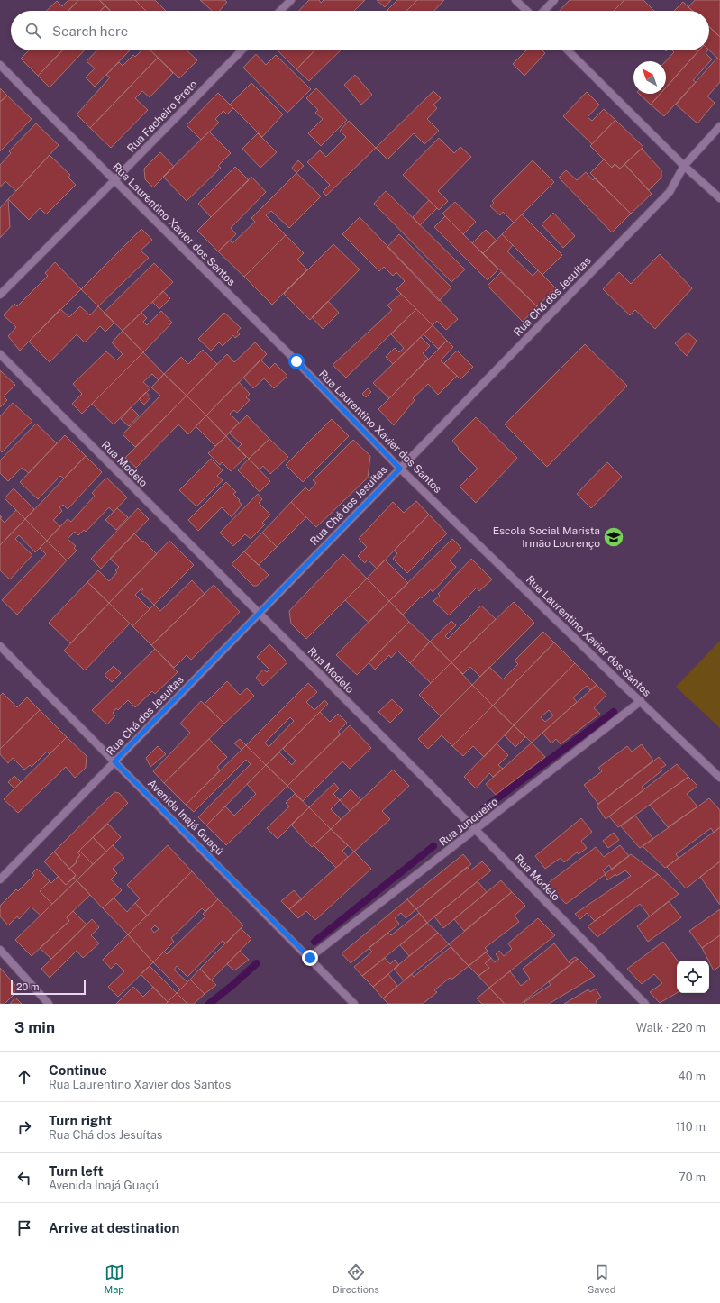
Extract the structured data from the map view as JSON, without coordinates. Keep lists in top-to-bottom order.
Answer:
{
  "streets": {
    "street": [
      "Rua Facheiro Preto",
      "Rua Laurentino Xavier dos Santos",
      "Rua Chá dos Jesuítas",
      "Rua Modelo",
      "Avenida Inajá Guaçú",
      "Rua Junqueiro"
    ]
  },
  "crossings": [
    ["Rua Facheiro Preto", "Rua Laurentino Xavier dos Santos"],
    ["Rua Laurentino Xavier dos Santos", "Rua Chá dos Jesuítas"],
    ["Rua Laurentino Xavier dos Santos", "Rua Junqueiro"],
    ["Rua Chá dos Jesuítas", "Rua Modelo"],
    ["Rua Chá dos Jesuítas", "Avenida Inajá Guaçú"],
    ["Rua Modelo", "Rua Junqueiro"],
    ["Avenida Inajá Guaçú", "Rua Junqueiro"]
  ],
  "places": {
    "school or university": ["Escola Social Marista Irmão Lourenço"]
  },
  "scale_bar": "20 m",
  "north": "top left",
  "page": {
    "search": "Search here",
    "scale": "20 m",
    "heading": ["3 min", "Walk · 220 m"],
    "list": [
      ["Continue", "Rua Laurentino Xavier dos Santos", "40 m"],
      ["Turn right", "Rua Chá dos Jesuítas", "110 m"],
      ["Turn left", "Avenida Inajá Guaçú", "70 m"],
      "Arrive at destination"
    ],
    "nav": ["Map", "Directions", "Saved"]
  }
}
